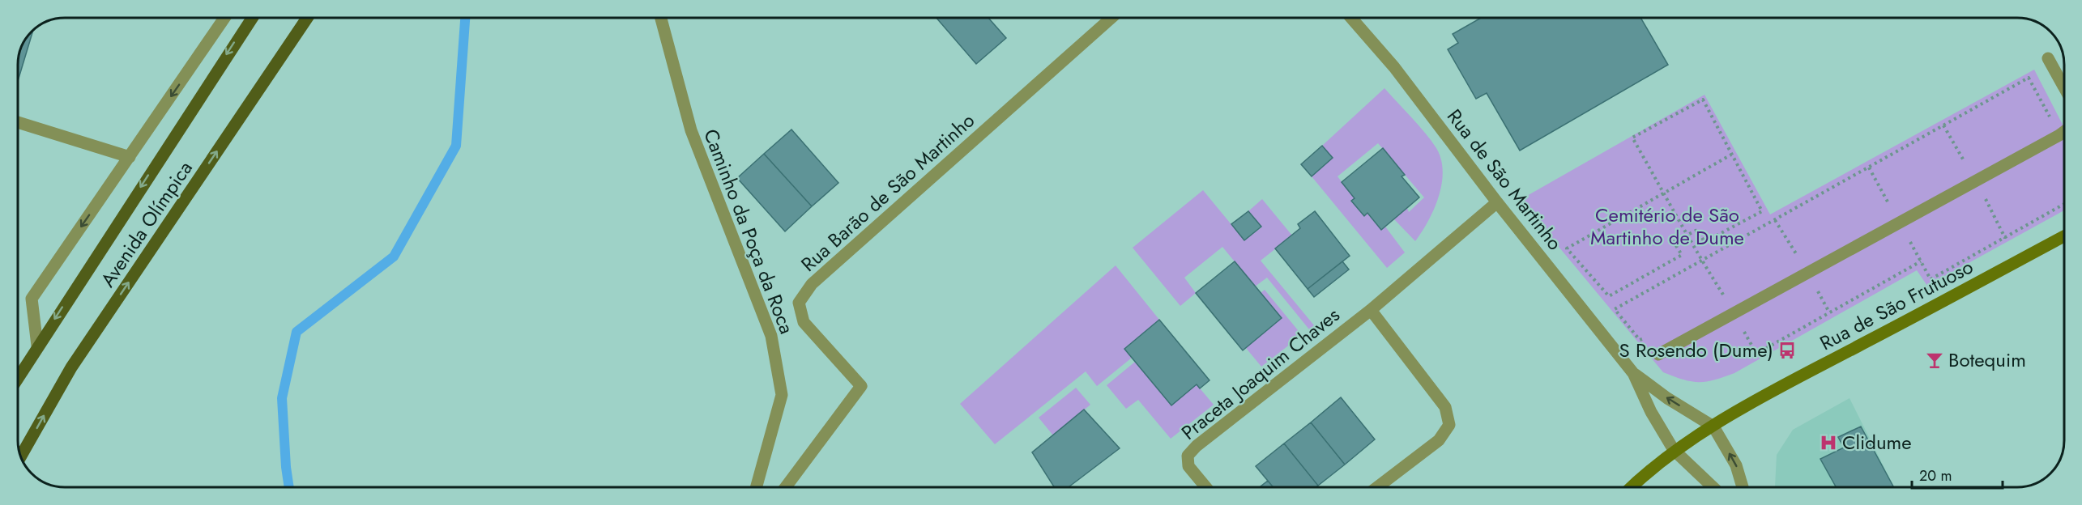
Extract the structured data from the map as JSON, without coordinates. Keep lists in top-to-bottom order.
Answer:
{
  "streets": {
    "main road": ["Avenida Olímpica"],
    "street": [
      "Rua de São Martinho",
      "Rua Barão de São Martinho",
      "Caminho da Poça da Roca",
      "Rua de São Frutuoso",
      "Praceta Joaquim Chaves"
    ]
  },
  "crossings": [
    ["Rua de São Martinho", "Rua de São Frutuoso"],
    ["Rua de São Martinho", "Praceta Joaquim Chaves"]
  ],
  "parks": ["Cemitério de São Martinho de Dume"],
  "places": {
    "bus stop": ["S Rosendo (Dume)"],
    "bar": ["Botequim"],
    "hospital": ["Clidume"]
  },
  "scale_bar": "20 m"
}
